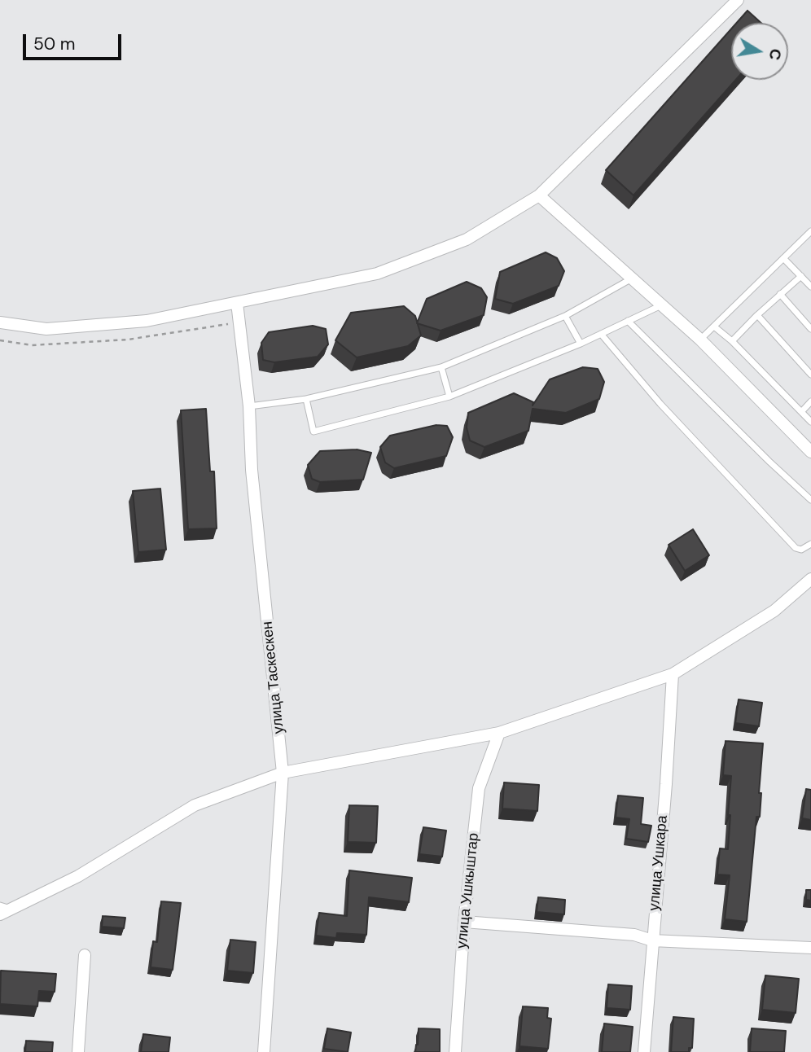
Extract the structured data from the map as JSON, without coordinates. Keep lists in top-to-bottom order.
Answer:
{
  "streets": {
    "street": ["улица Таскескен", "улица Ушкара", "улица Ушкыштар"]
  },
  "scale_bar": "50 m",
  "north": "right"
}
